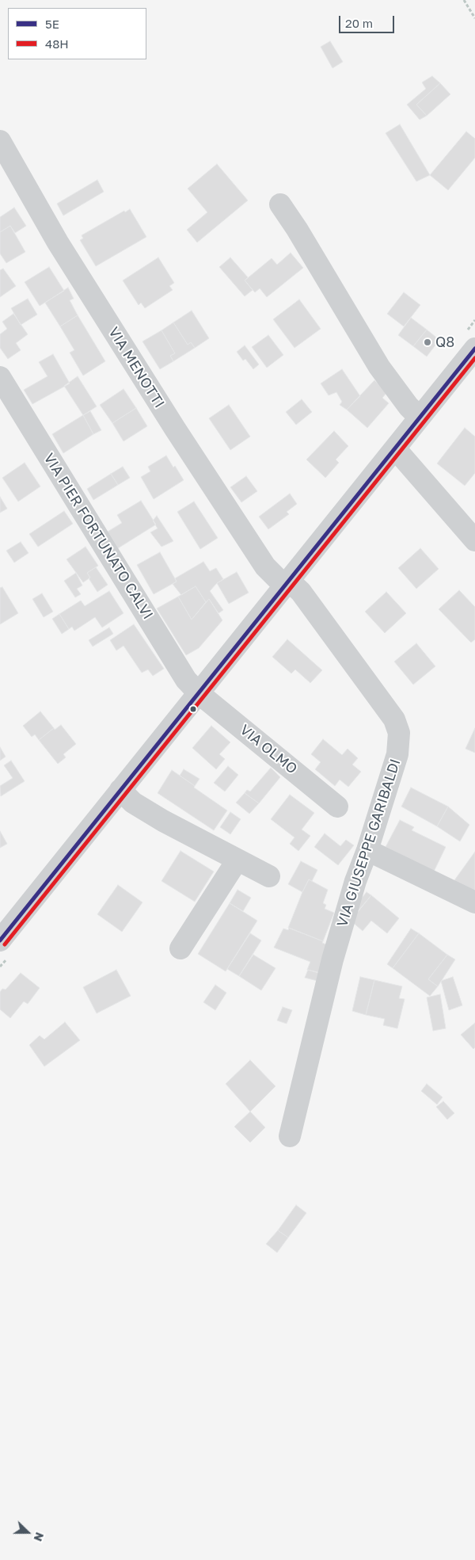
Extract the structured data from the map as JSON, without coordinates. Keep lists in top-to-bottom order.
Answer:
{
  "streets": {
    "street": [
      "VIA MENOTTI",
      "VIA PIER FORTUNATO CALVI",
      "VIA OLMO",
      "VIA GIUSEPPE GARIBALDI"
    ]
  },
  "crossings": [
    ["VIA MENOTTI", "VIA GIUSEPPE GARIBALDI"],
    ["VIA PIER FORTUNATO CALVI", "VIA OLMO"]
  ],
  "places": ["Q8"],
  "lines": ["transit line 5E", "transit line 48H"],
  "legend": ["5E", "48H"],
  "scale_bar": "20 m",
  "north": "right"
}
